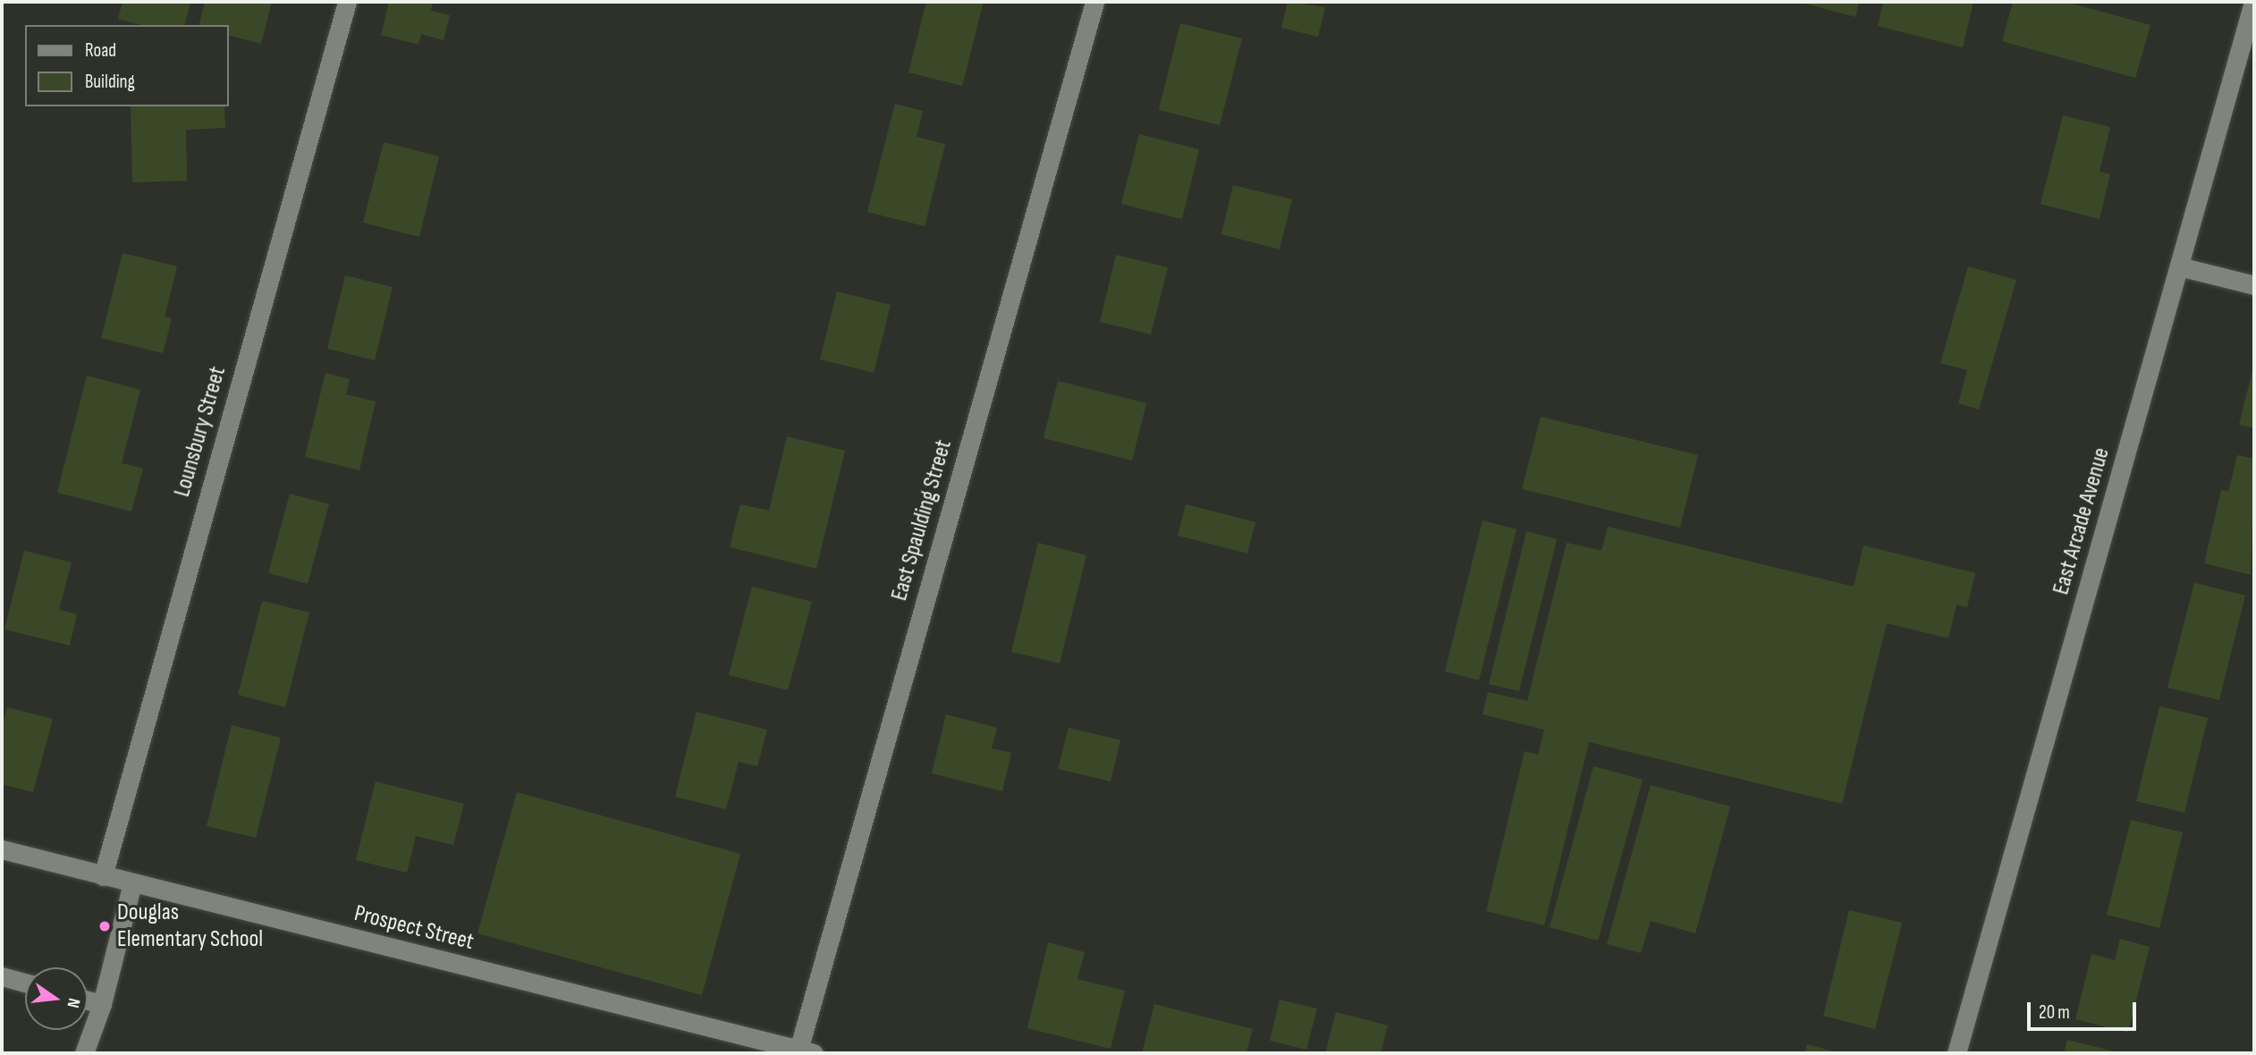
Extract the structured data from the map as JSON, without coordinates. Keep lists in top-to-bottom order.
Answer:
{
  "streets": {
    "street": [
      "Lounsbury Street",
      "East Spaulding Street",
      "East Arcade Avenue",
      "Prospect Street"
    ]
  },
  "crossings": [
    ["Lounsbury Street", "Prospect Street"],
    ["East Spaulding Street", "Prospect Street"]
  ],
  "places": ["Douglas Elementary School"],
  "legend": ["Road", "Building"],
  "scale_bar": "20 m",
  "north": "right"
}
